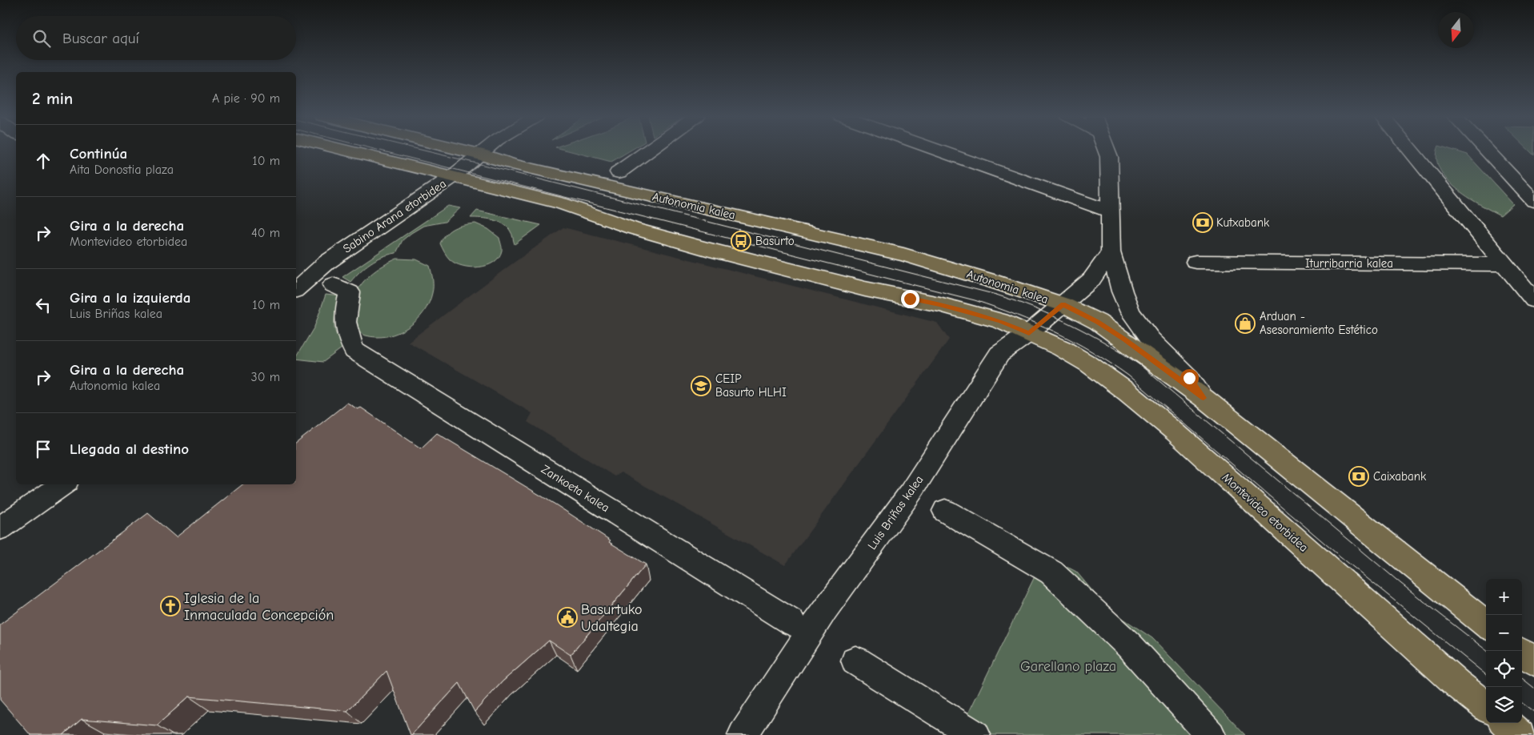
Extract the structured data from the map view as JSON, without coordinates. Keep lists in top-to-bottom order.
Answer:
{
  "streets": {
    "main road": ["Autonomia kalea", "Montevideo etorbidea"],
    "street": [
      "Sabino Arana etorbidea",
      "Iturribarria kalea",
      "Zankoeta kalea",
      "Luis Briñas kalea"
    ]
  },
  "crossings": [
    ["Autonomia kalea", "Sabino Arana etorbidea"],
    ["Autonomia kalea", "Luis Briñas kalea"],
    ["Luis Briñas kalea", "Montevideo etorbidea"]
  ],
  "parks": ["Garellano plaza"],
  "places": {
    "bank": ["Kutxabank", "Caixabank"],
    "bus stop": ["Basurto"],
    "shop": ["Arduan - Asesoramiento Estético"],
    "school or university": ["CEIP Basurto HLHI"],
    "church": ["Iglesia de la Inmaculada Concepción"],
    "public building": ["Basurtuko Udaltegia"]
  },
  "north": "bottom",
  "page": {
    "search": "Buscar aquí",
    "heading": ["2 min", "A pie · 90 m"],
    "list": [
      ["Continúa", "Aita Donostia plaza", "10 m"],
      ["Gira a la derecha", "Montevideo etorbidea", "40 m"],
      ["Gira a la izquierda", "Luis Briñas kalea", "10 m"],
      ["Gira a la derecha", "Autonomia kalea", "30 m"],
      "Llegada al destino"
    ],
    "map_buttons": ["+", "−"]
  }
}
